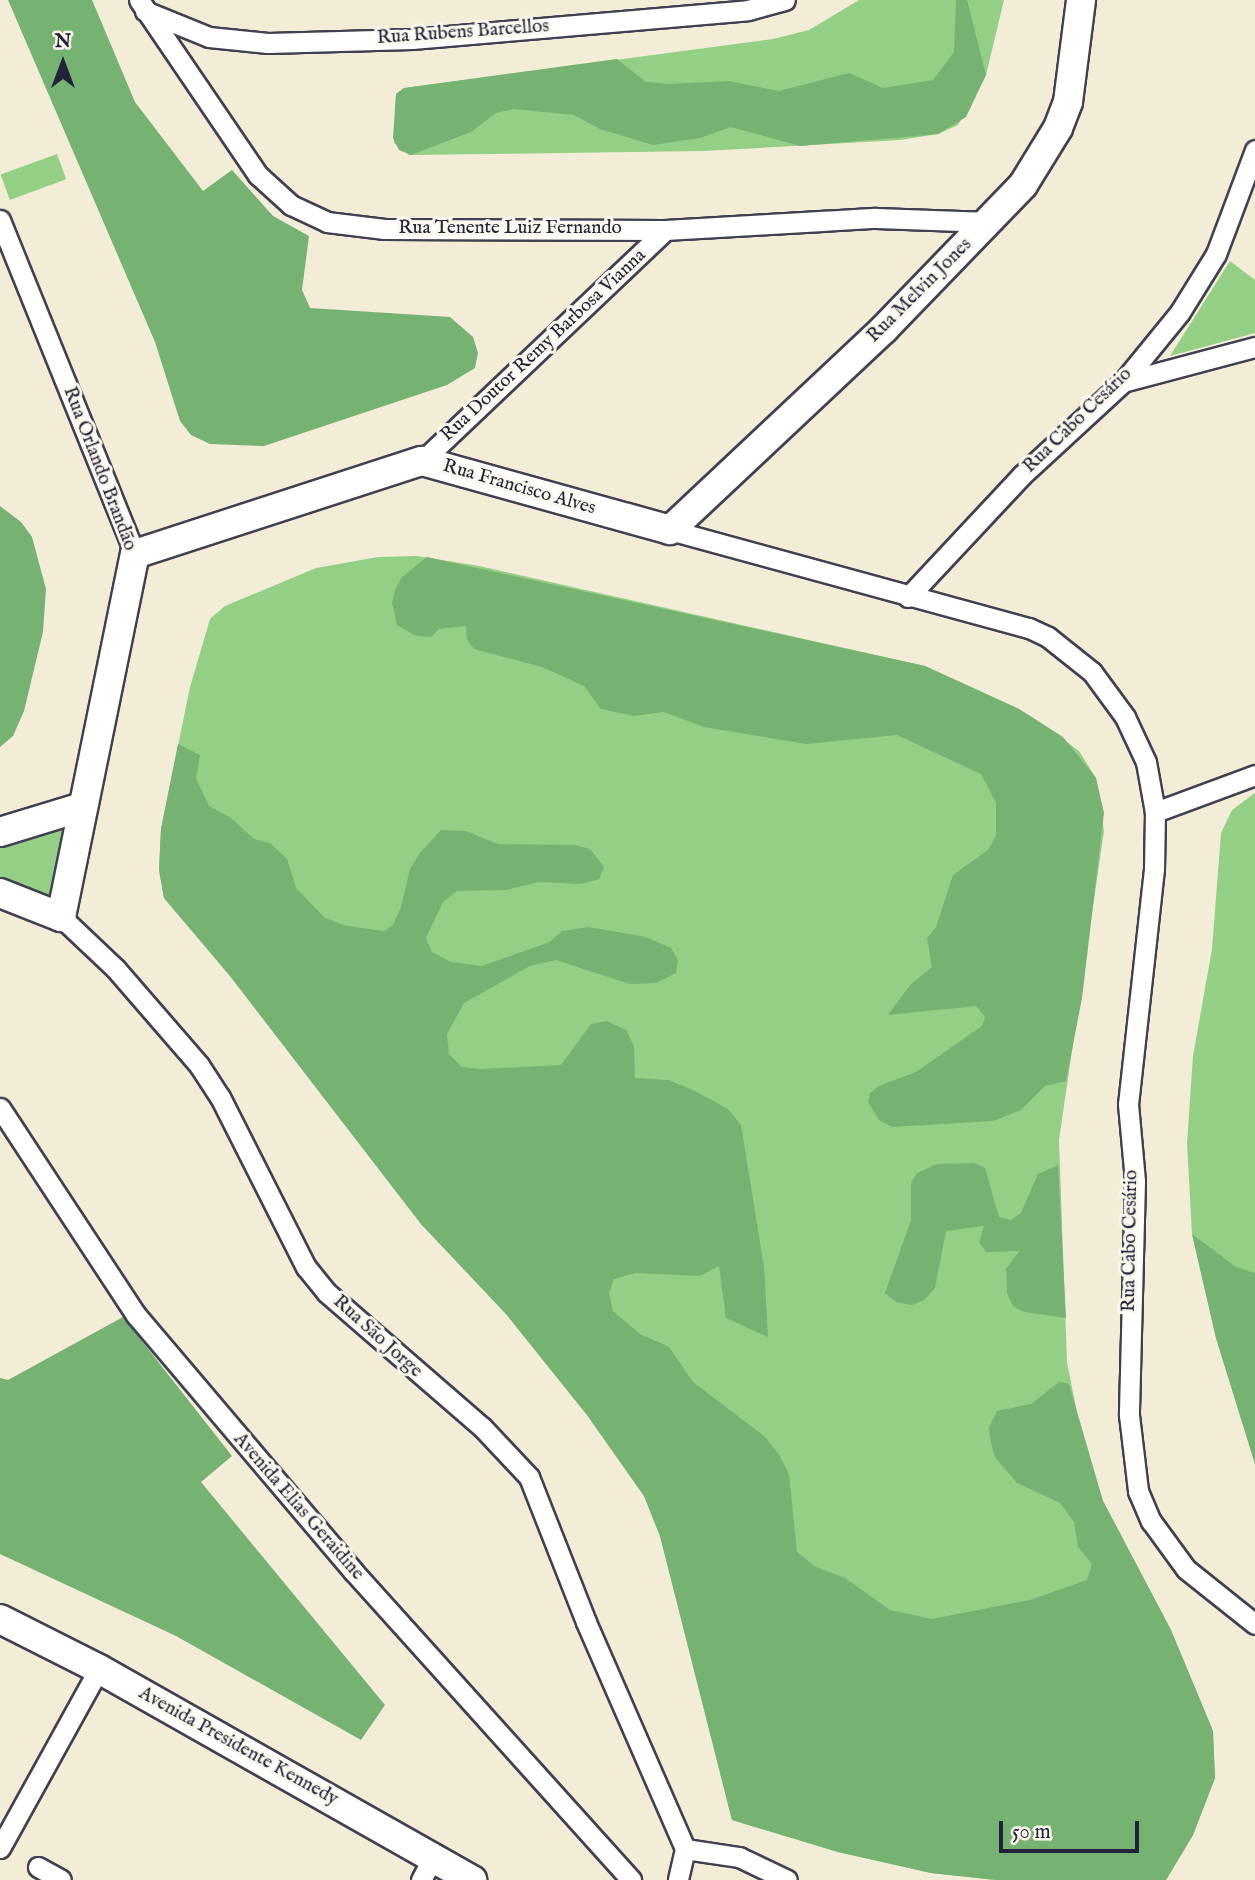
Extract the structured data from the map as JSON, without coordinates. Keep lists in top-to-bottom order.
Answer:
{
  "streets": {
    "street": [
      "Rua Rubens Barcellos",
      "Rua Tenente Luiz Fernando",
      "Rua Melvin Jones",
      "Rua Doutor Remy Barbosa Vianna",
      "Rua Cabo Cesário",
      "Rua Orlando Brandão",
      "Rua Francisco Alves",
      "Rua São Jorge",
      "Avenida Elias Geraidine",
      "Avenida Presidente Kennedy"
    ]
  },
  "crossings": [
    ["Rua Rubens Barcellos", "Rua Tenente Luiz Fernando"],
    ["Rua Tenente Luiz Fernando", "Rua Melvin Jones"],
    ["Rua Tenente Luiz Fernando", "Rua Doutor Remy Barbosa Vianna"],
    ["Rua Melvin Jones", "Rua Francisco Alves"],
    ["Rua Doutor Remy Barbosa Vianna", "Rua Francisco Alves"],
    ["Rua Cabo Cesário", "Rua Francisco Alves"],
    ["Rua Orlando Brandão", "Rua Francisco Alves"]
  ],
  "scale_bar": "50 m",
  "north": "top"
}
